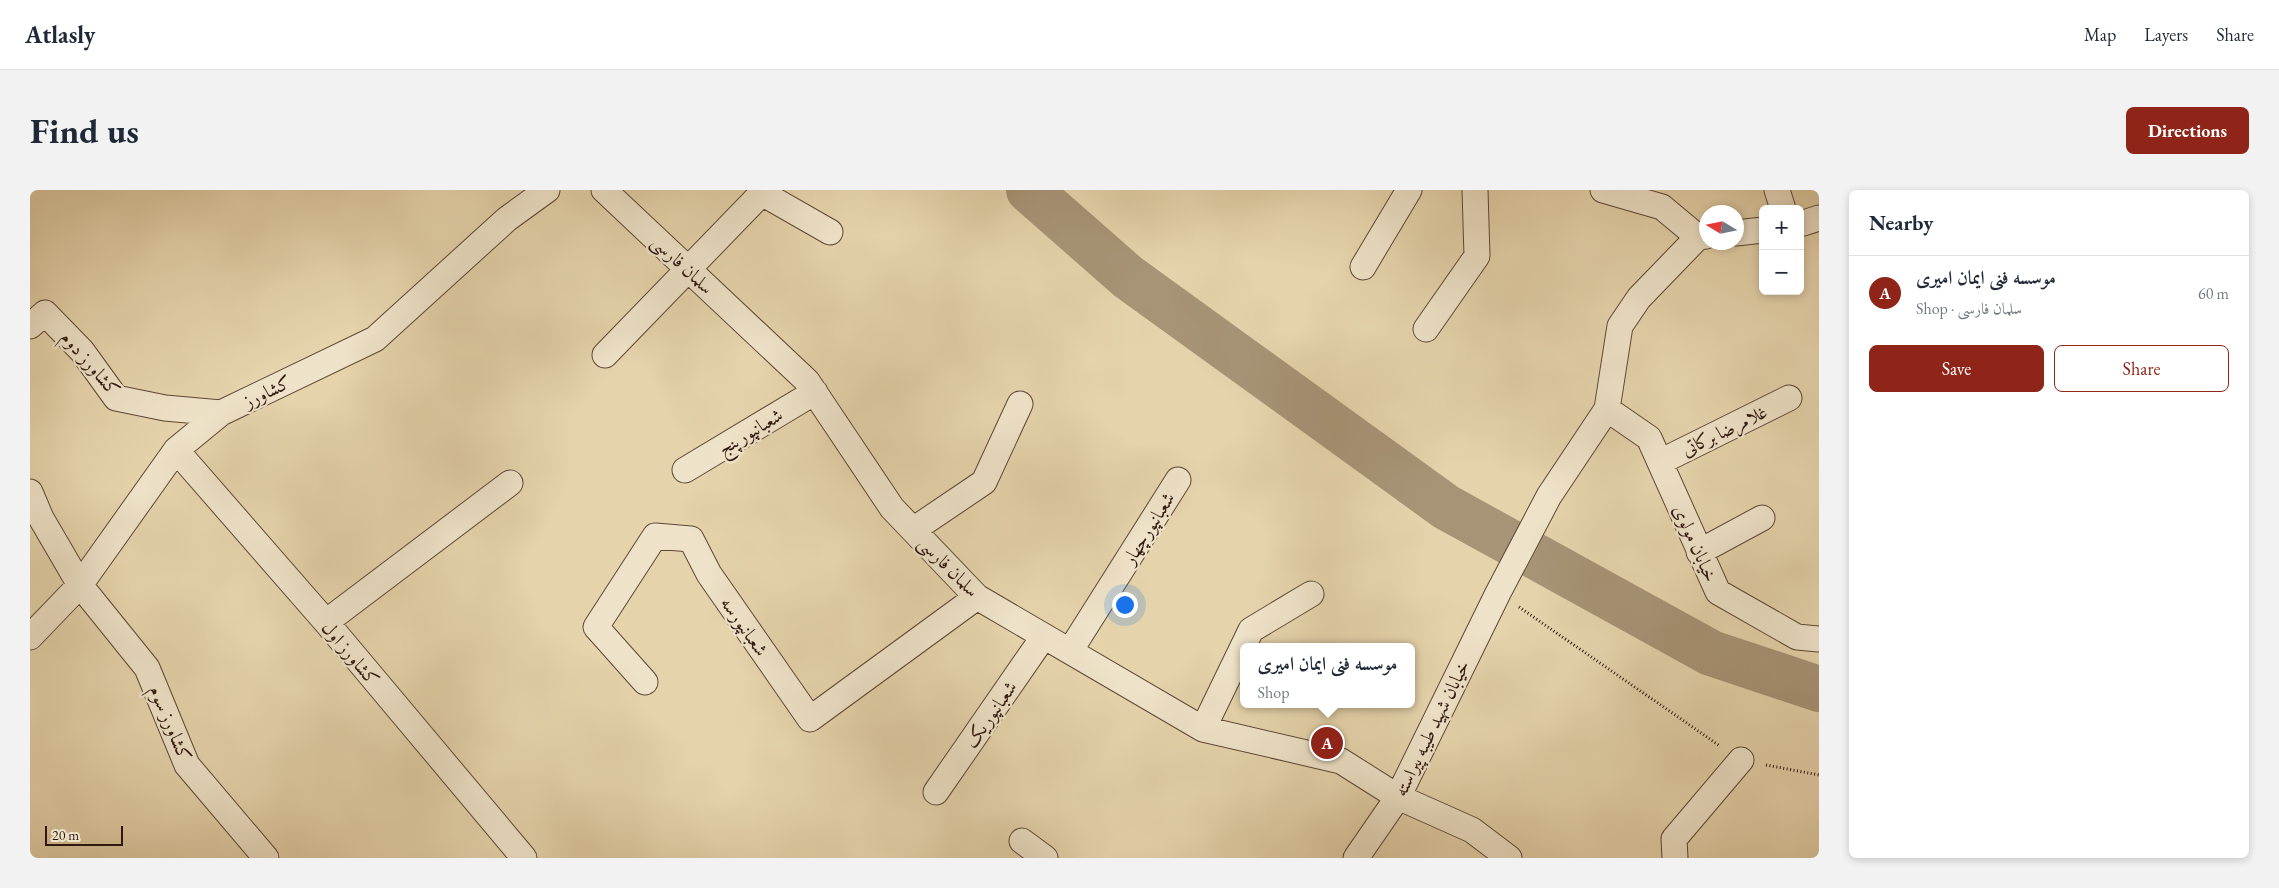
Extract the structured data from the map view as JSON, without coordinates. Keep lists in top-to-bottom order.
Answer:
{
  "streets": {
    "street": [
      "سلمان فارسی",
      "کشاورز دوم",
      "کشاورز",
      "غلامرضا برکاتی",
      "شعبانپورپنج",
      "شعبانپورچهار",
      "خیابان مولوی",
      "شعبانپورسه",
      "کشاورز اول",
      "شعبانپوریک",
      "کشاورز سوم",
      "خیابان شهید طیبه پیراسته"
    ]
  },
  "crossings": [
    ["سلمان فارسی", "شعبانپورپنج"],
    ["سلمان فارسی", "شعبانپورچهار"],
    ["سلمان فارسی", "شعبانپورسه"],
    ["سلمان فارسی", "شعبانپوریک"],
    ["سلمان فارسی", "خیابان شهید طیبه پیراسته"],
    ["کشاورز دوم", "کشاورز"],
    ["کشاورز", "کشاورز اول"],
    ["کشاورز", "کشاورز سوم"],
    ["غلامرضا برکاتی", "خیابان مولوی"],
    ["خیابان مولوی", "خیابان شهید طیبه پیراسته"]
  ],
  "scale_bar": "20 m",
  "north": "left",
  "page": {
    "header": "Atlasly",
    "nav": ["Map", "Layers", "Share"],
    "buttons": [
      "Directions",
      ["Save", "Share"]
    ],
    "title": "Find us",
    "heading": "Nearby",
    "map_buttons": ["+", "−"],
    "list": [
      {
        "mark": "A",
        "name": "موسسه فنی ایمان امیری",
        "note": "Shop · سلمان فارسی",
        "value": "60 m"
      }
    ],
    "popup": ["موسسه فنی ایمان امیری", "Shop"],
    "pins": "A",
    "scale": "20 m"
  }
}
